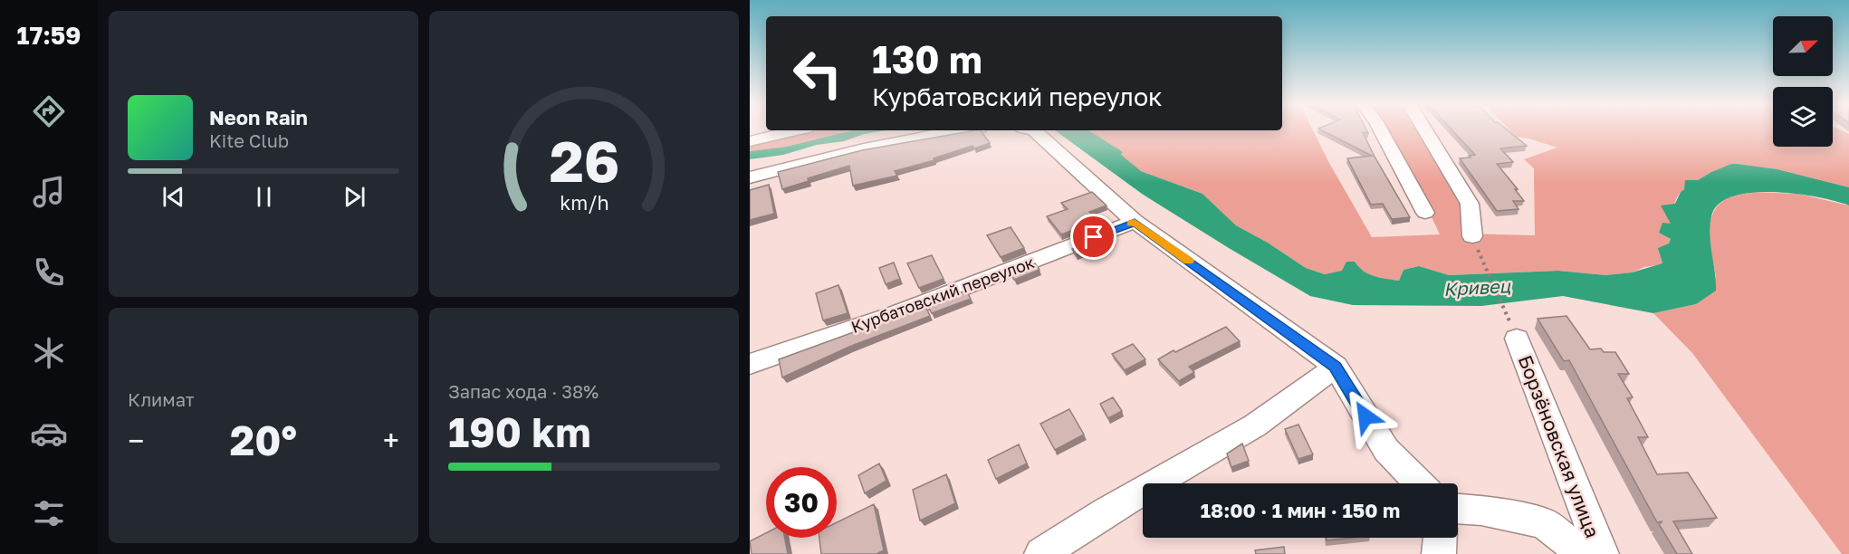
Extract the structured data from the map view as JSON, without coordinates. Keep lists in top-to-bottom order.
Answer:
{
  "streets": {
    "street": ["Курбатовский переулок", "Борзёновская улица"]
  },
  "water": ["Кривец"],
  "north": "top right",
  "page": {
    "tabs": "17:59",
    "turn": ["130 m", "Курбатовский переулок"],
    "song": ["Neon Rain", "Kite Club"],
    "tile": [
      "Климат",
      ["Запас хода · 38%", "190 km"]
    ],
    "heat": ["−", "20°", "+"],
    "limit": "30",
    "trip": "18:00 · 1 мин · 150 m",
    "gauge": ["26", "km/h"]
  }
}
